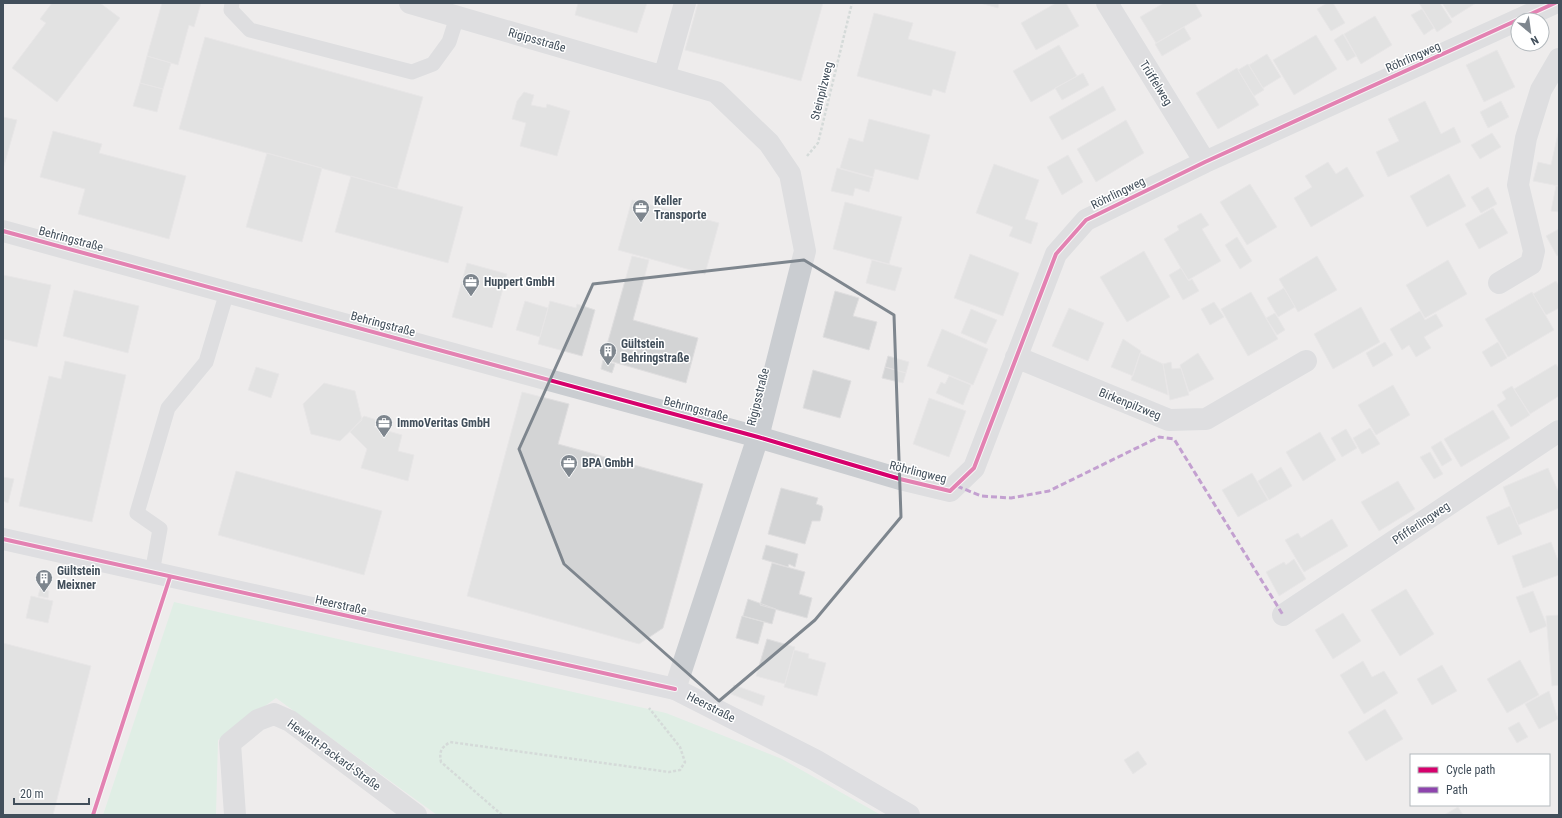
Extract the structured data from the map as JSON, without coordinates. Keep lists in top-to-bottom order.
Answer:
{
  "streets": {
    "street": [
      "Rigipsstraße",
      "Röhrlingweg",
      "Trüffelweg",
      "Behringstraße",
      "Birkenpilzweg",
      "Pfifferlingweg",
      "Heerstraße",
      "Hewlett-Packard-Straße"
    ],
    "path": ["Steinpilzweg"]
  },
  "crossings": [
    ["Rigipsstraße", "Röhrlingweg"],
    ["Rigipsstraße", "Steinpilzweg"],
    ["Rigipsstraße", "Behringstraße"],
    ["Rigipsstraße", "Heerstraße"],
    ["Röhrlingweg", "Trüffelweg"],
    ["Röhrlingweg", "Behringstraße"],
    ["Röhrlingweg", "Birkenpilzweg"]
  ],
  "places": {
    "office": [
      "Keller Transporte",
      "Huppert GmbH",
      "ImmoVeritas GmbH",
      "BPA GmbH"
    ],
    "building": ["Gültstein Behringstraße", "Gültstein Meixner"]
  },
  "legend": ["Cycle path", "Path"],
  "scale_bar": "20 m",
  "north": "bottom right"
}
